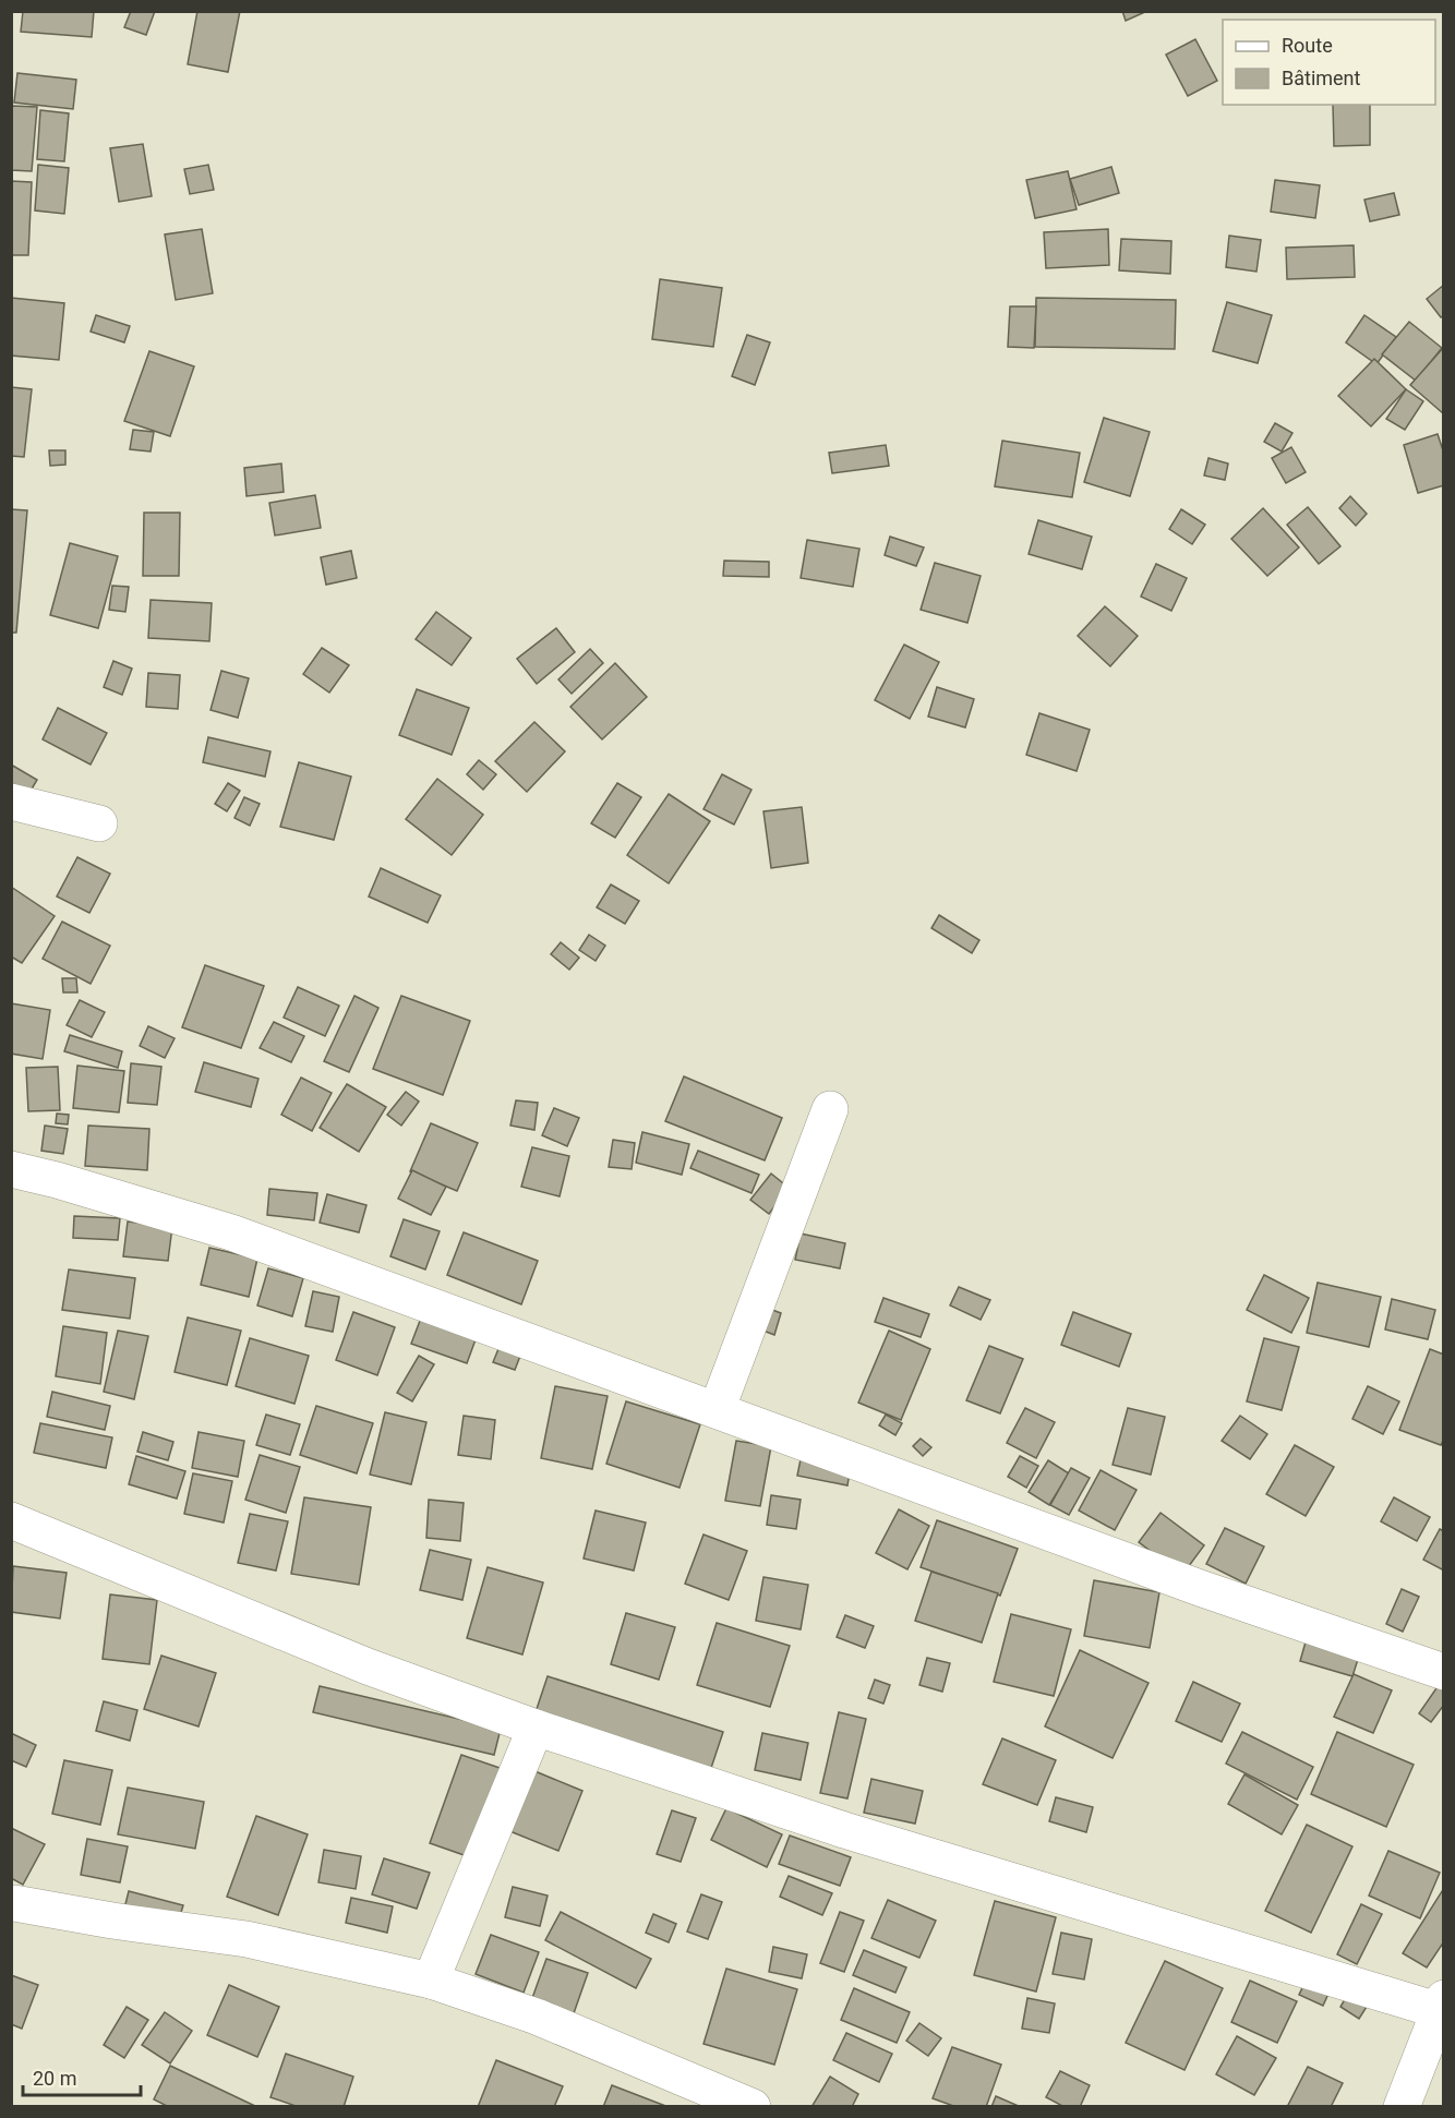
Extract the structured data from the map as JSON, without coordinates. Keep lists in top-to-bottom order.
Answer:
{
  "legend": ["Route", "Bâtiment"],
  "scale_bar": "20 m"
}
